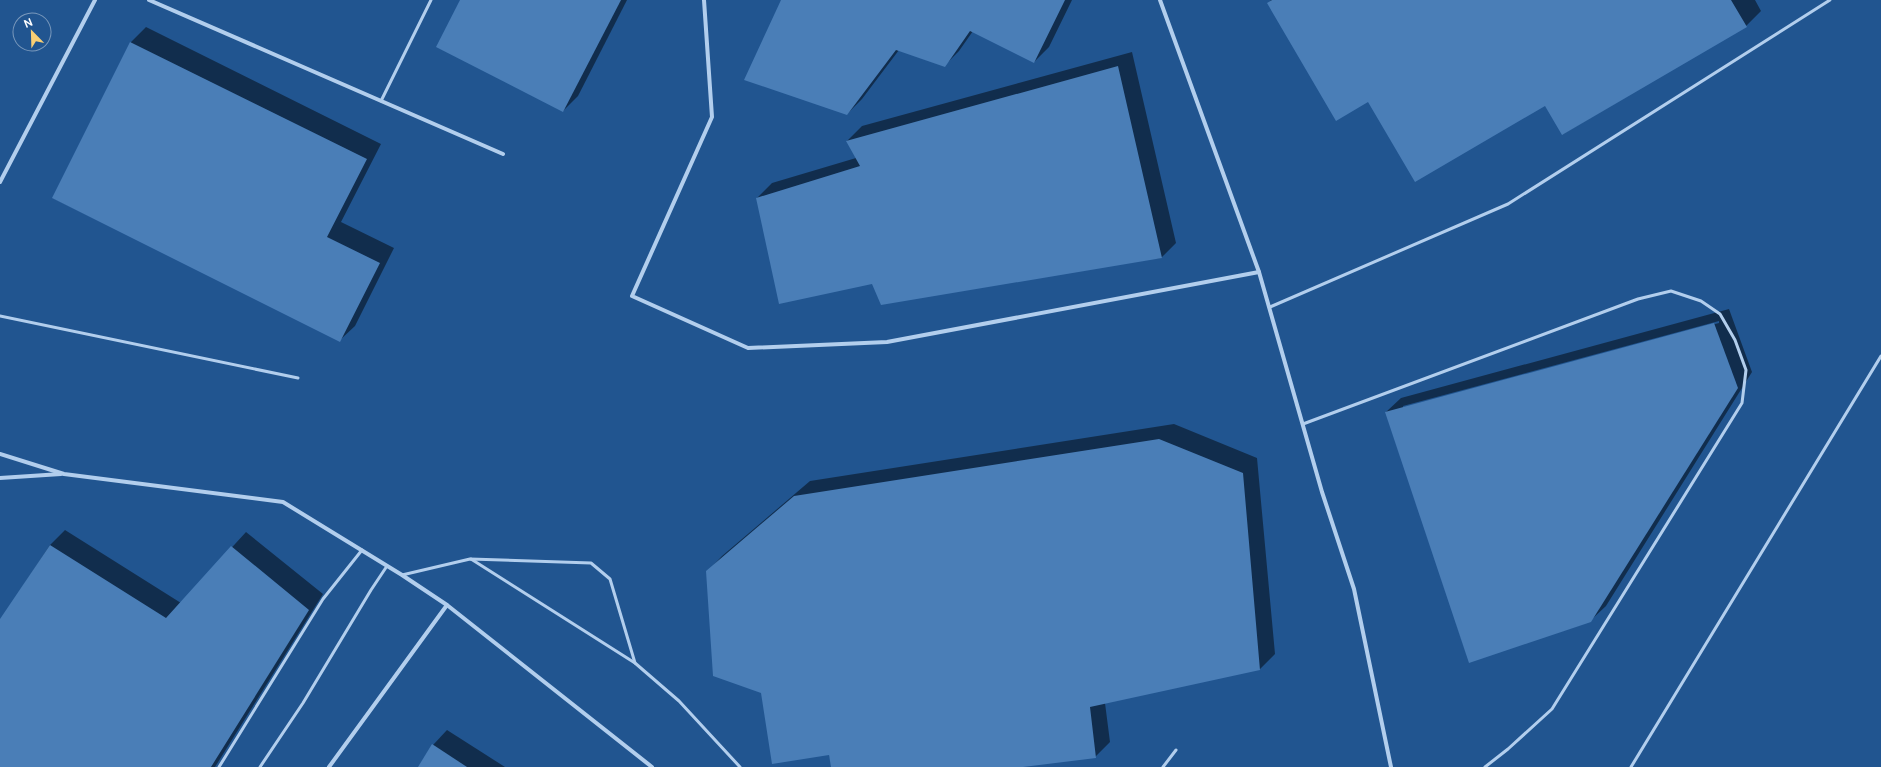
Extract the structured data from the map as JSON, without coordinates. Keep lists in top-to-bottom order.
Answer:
{
  "north": "top left"
}
